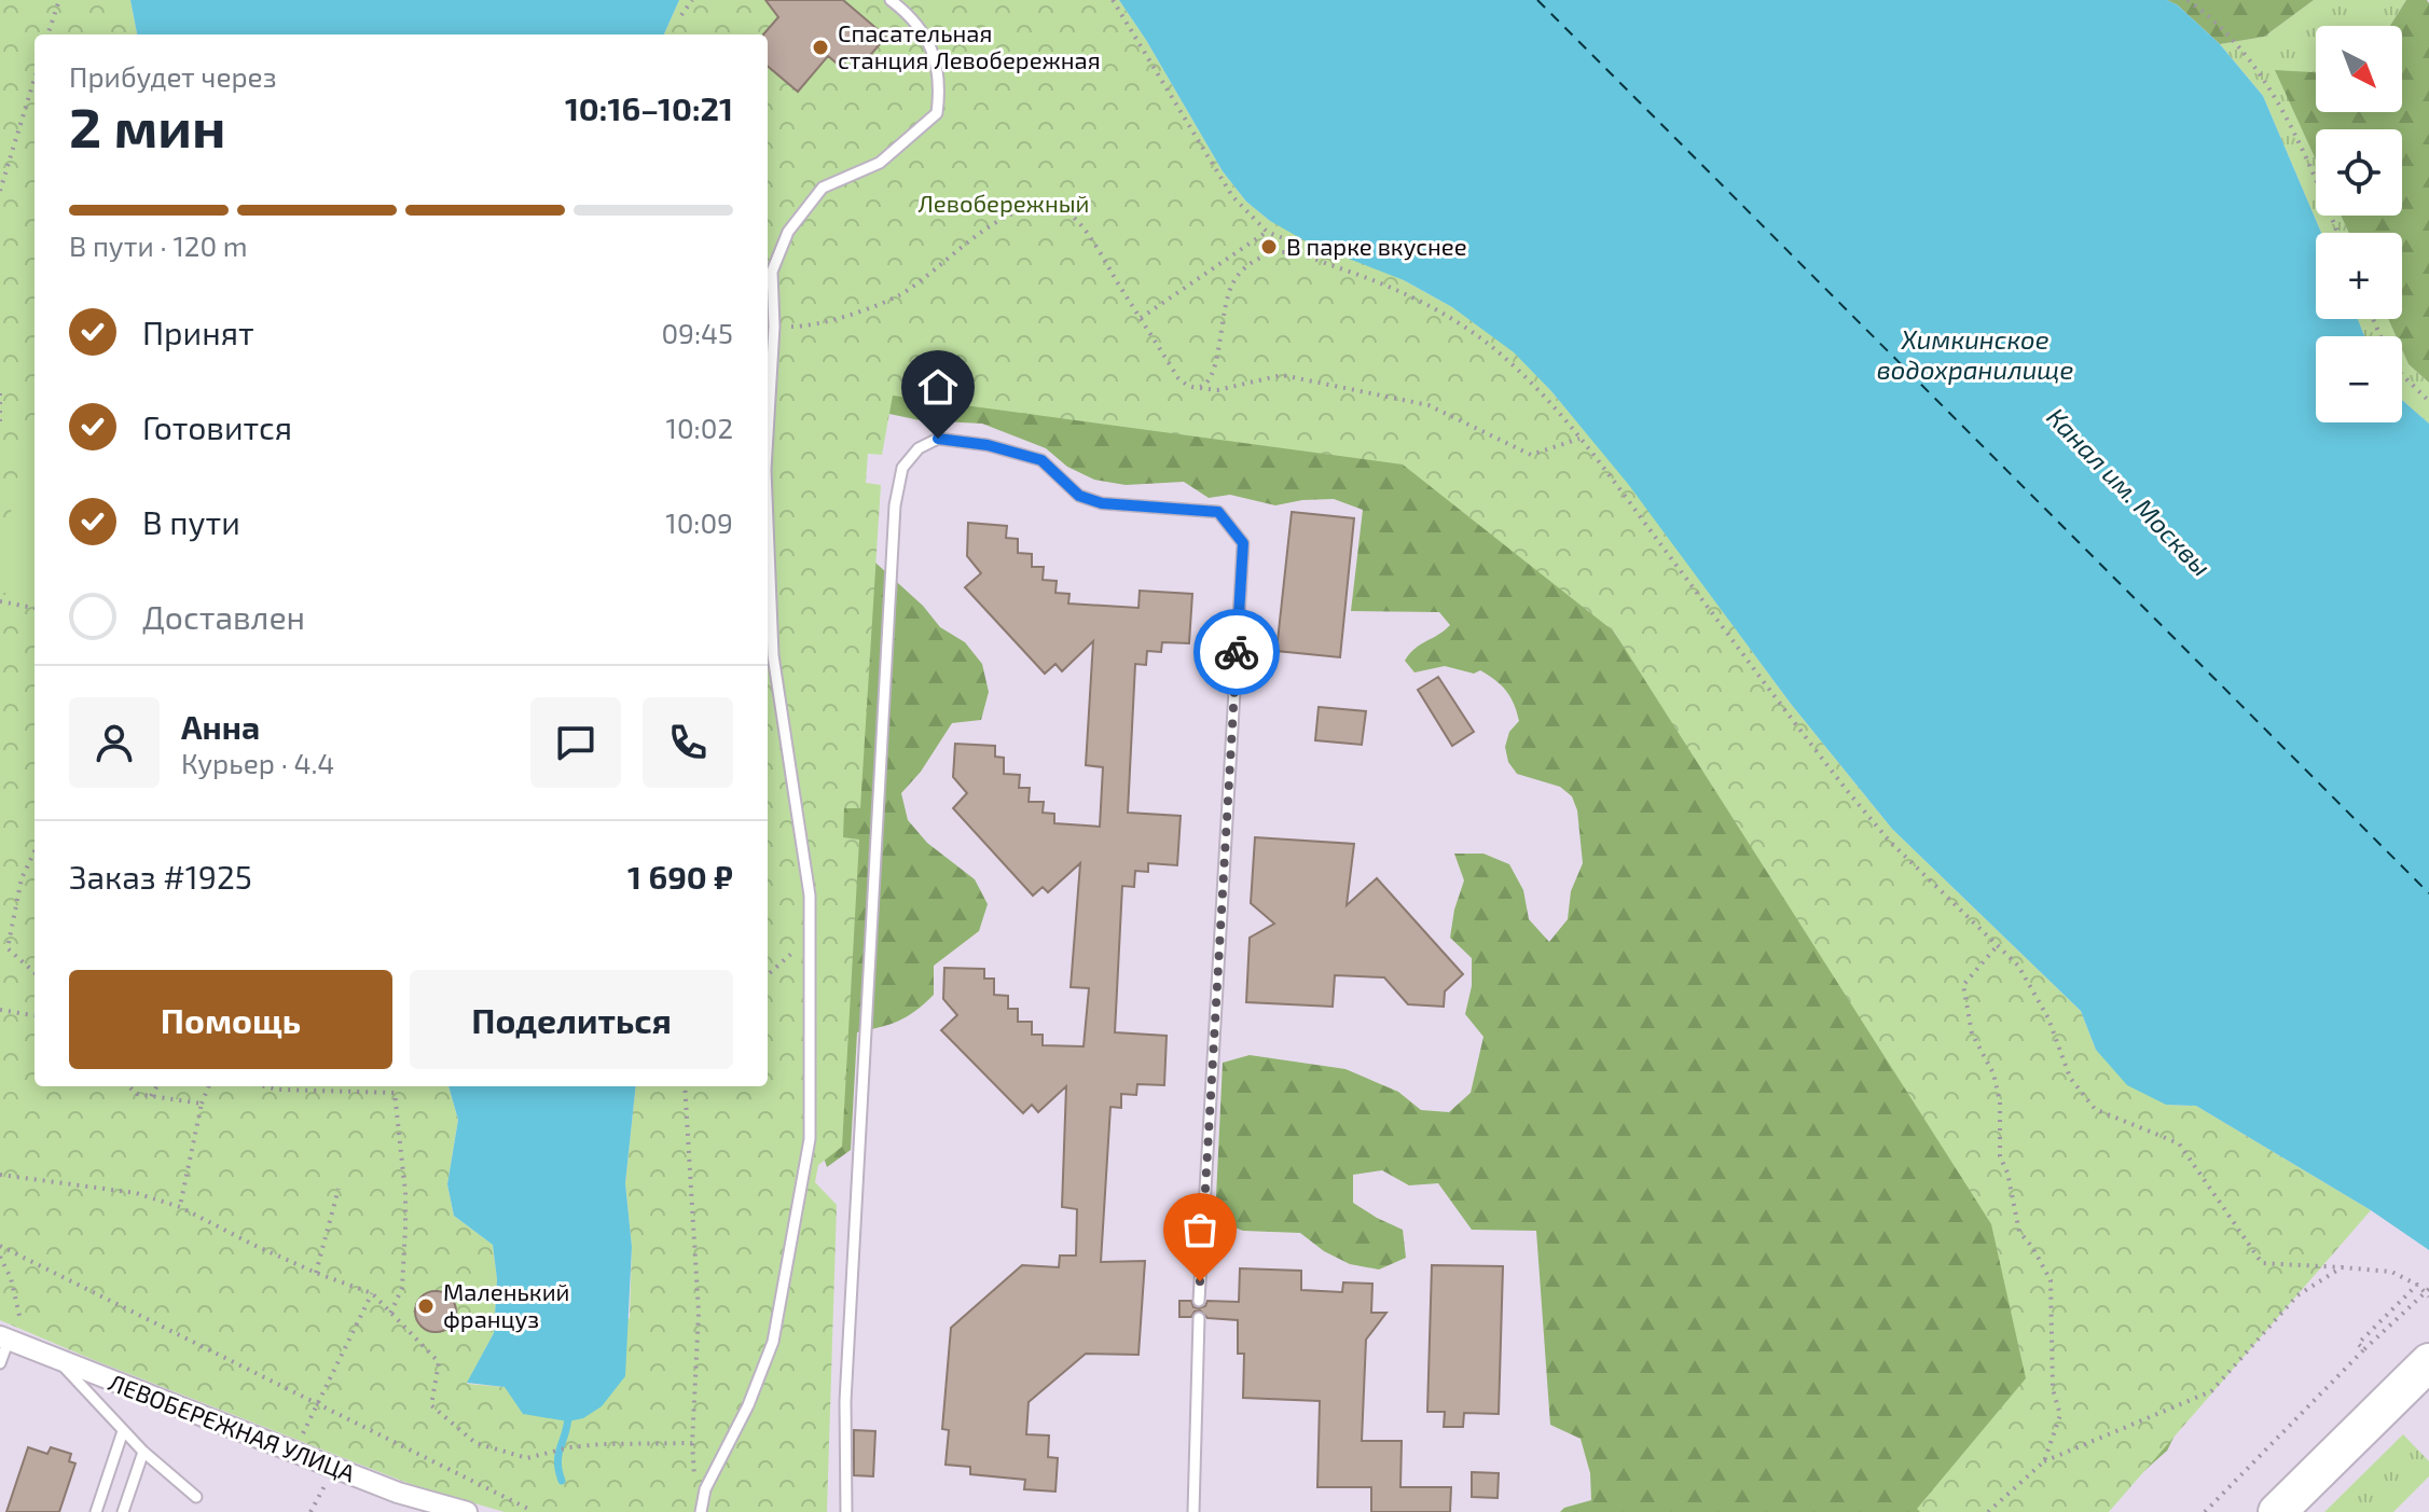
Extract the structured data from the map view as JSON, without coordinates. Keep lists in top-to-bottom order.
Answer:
{
  "streets": {
    "street": ["ЛЕВОБЕРЕЖНАЯ УЛИЦА"]
  },
  "water": ["Химкинское водохранилище", "Канал им. Москвы"],
  "parks": ["Левобережный"],
  "places": ["Спасательная станция Левобережная", "В парке вкуснее", "Маленький француз"],
  "north": "bottom right",
  "page": {
    "map_buttons": ["+", "−"],
    "heading": ["2 мин", "Прибудет через", "10:16–10:21"],
    "panel": [
      "Анна",
      "Курьер · 4.4",
      "Заказ #1925",
      "1 690 ₽"
    ],
    "bar": "В пути · 120 m",
    "list": [
      ["Принят", "09:45"],
      ["Готовится", "10:02"],
      ["В пути", "10:09"],
      "Доставлен"
    ],
    "buttons": ["Помощь", "Поделиться"]
  }
}
